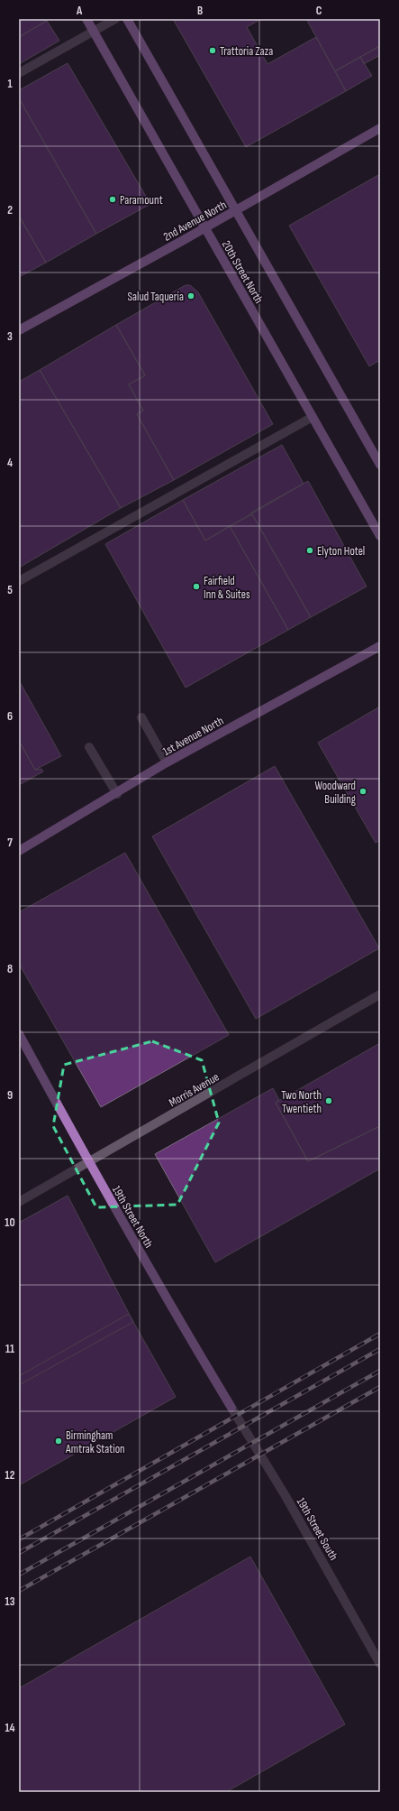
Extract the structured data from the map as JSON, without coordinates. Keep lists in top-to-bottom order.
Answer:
{
  "streets": {
    "main road": [
      "2nd Avenue North",
      "20th Street North",
      "1st Avenue North",
      "19th Street North"
    ],
    "street": ["Morris Avenue", "19th Street South"]
  },
  "crossings": [
    ["2nd Avenue North", "20th Street North"],
    ["Morris Avenue", "19th Street North"],
    ["19th Street North", "19th Street South"]
  ],
  "places": [
    "Trattoria Zaza",
    "Paramount",
    "Salud Taqueria",
    "Elyton Hotel",
    "Fairfield Inn & Suites",
    "Woodward Building",
    "Two North Twentieth",
    "Birmingham Amtrak Station"
  ],
  "grid": {
    "columns": ["A", "B", "C"],
    "rows": [
      "1",
      "2",
      "3",
      "4",
      "5",
      "6",
      "7",
      "8",
      "9",
      "10",
      "11",
      "12",
      "13",
      "14"
    ]
  }
}
